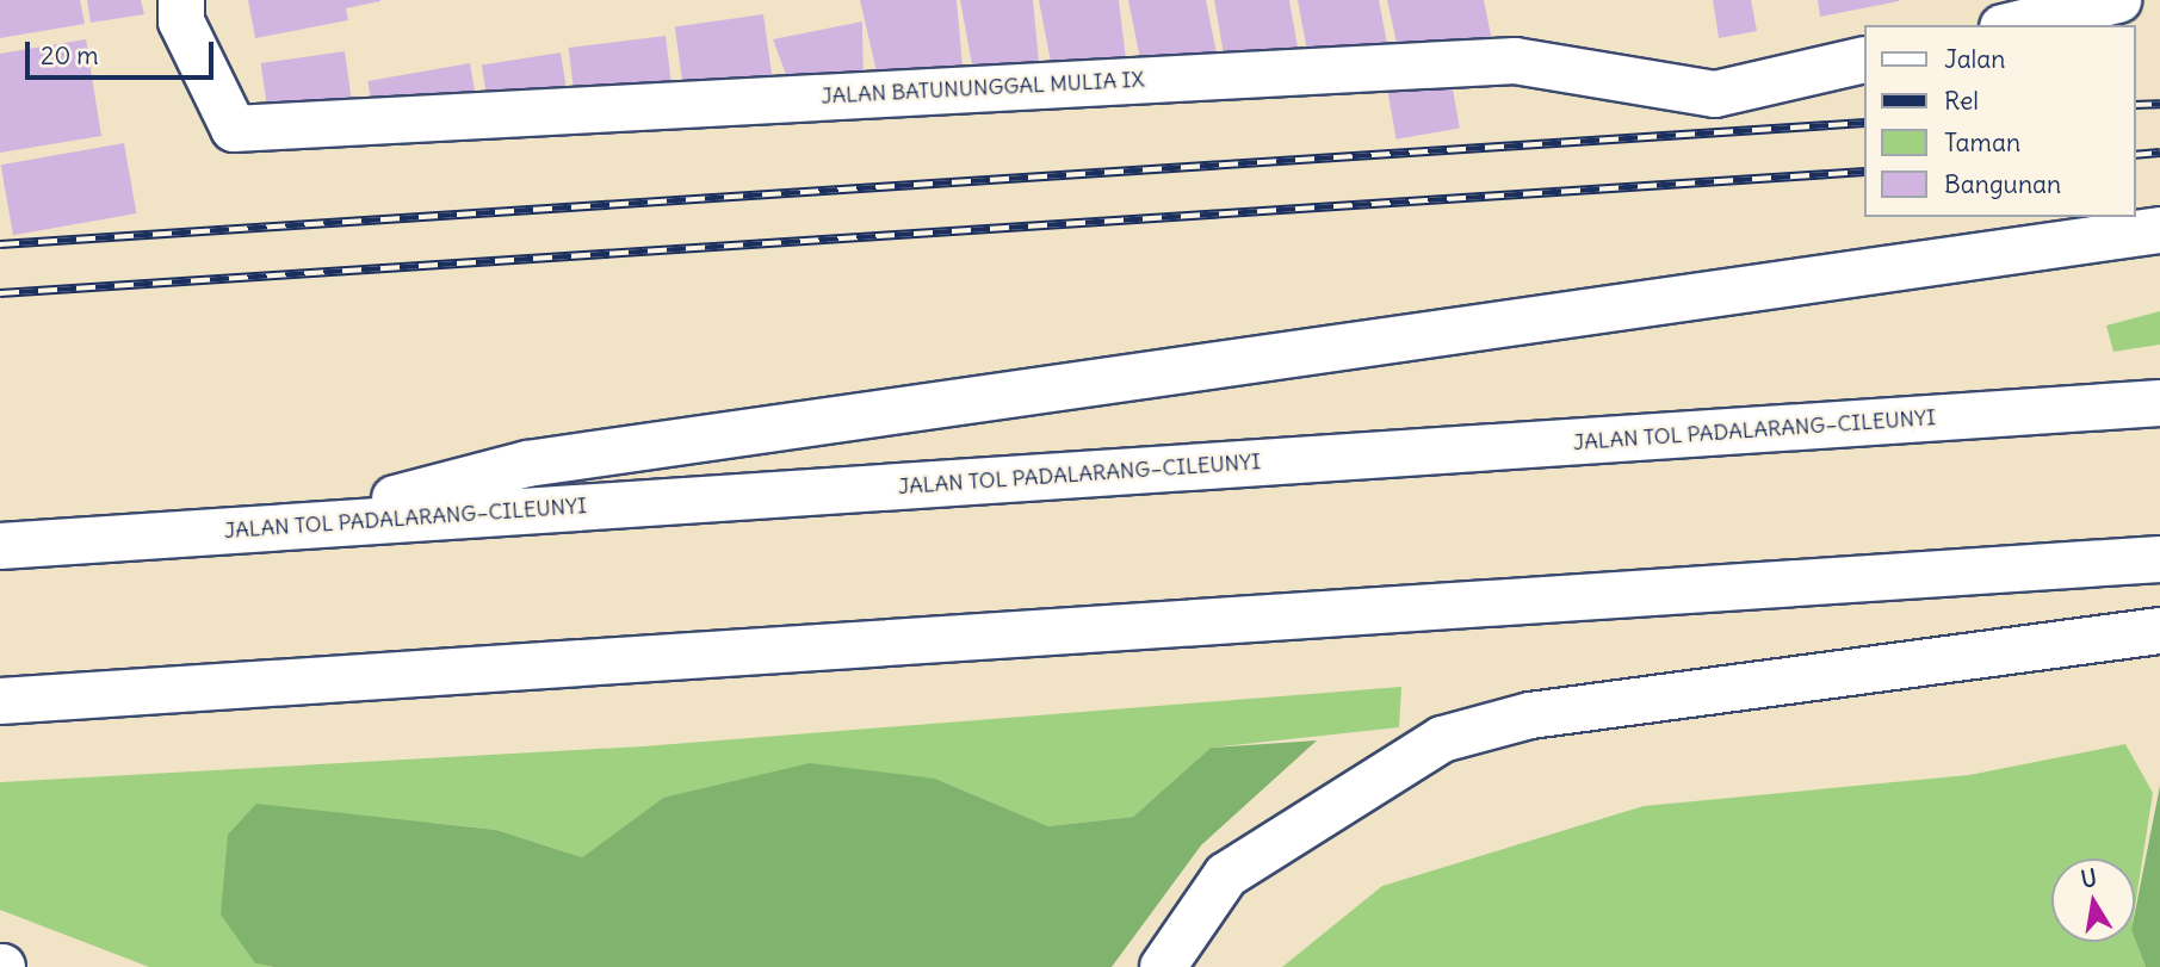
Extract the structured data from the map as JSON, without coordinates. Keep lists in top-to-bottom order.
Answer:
{
  "streets": {
    "main road": ["JALAN BATUNUNGGAL MULIA IX", "JALAN TOL PADALARANG–CILEUNYI"]
  },
  "legend": [
    "Jalan",
    "Rel",
    "Taman",
    "Bangunan"
  ],
  "scale_bar": "20 m",
  "north": "top"
}
